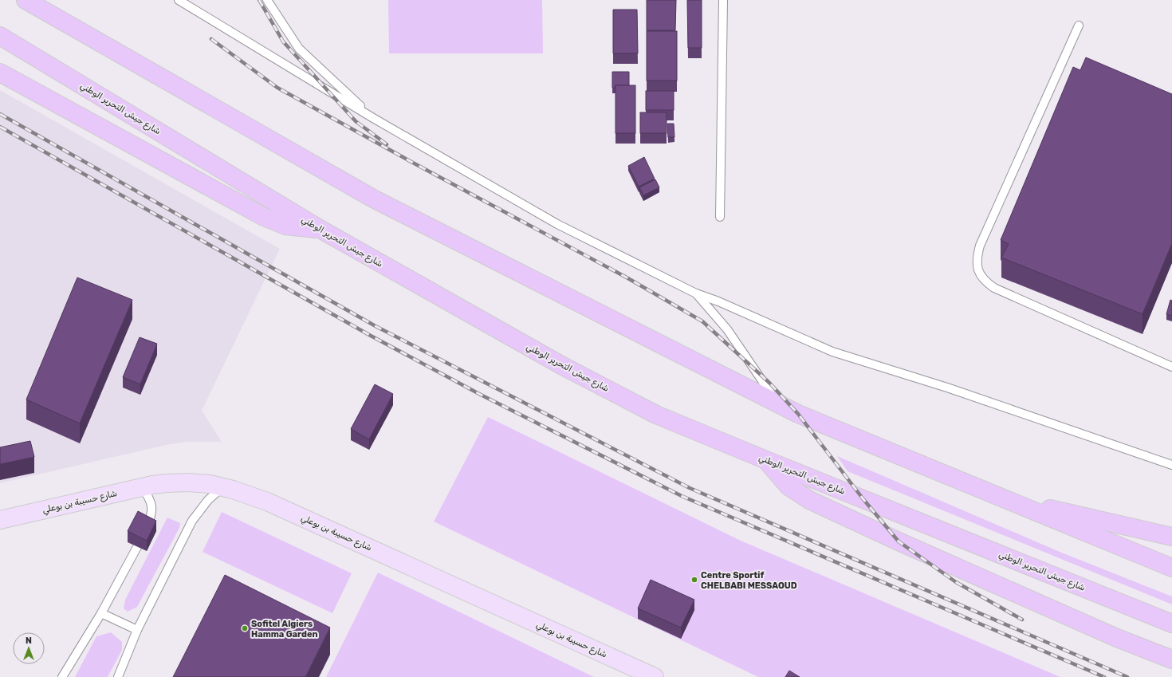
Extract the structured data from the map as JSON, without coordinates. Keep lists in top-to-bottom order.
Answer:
{
  "streets": {
    "highway": ["شارع جيش التحرير الوطني"],
    "main road": ["شارع حسيبة بن بوعلي"]
  },
  "places": ["Centre Sportif CHELBABI MESSAOUD", "Sofitel Algiers Hamma Garden"],
  "north": "top"
}
